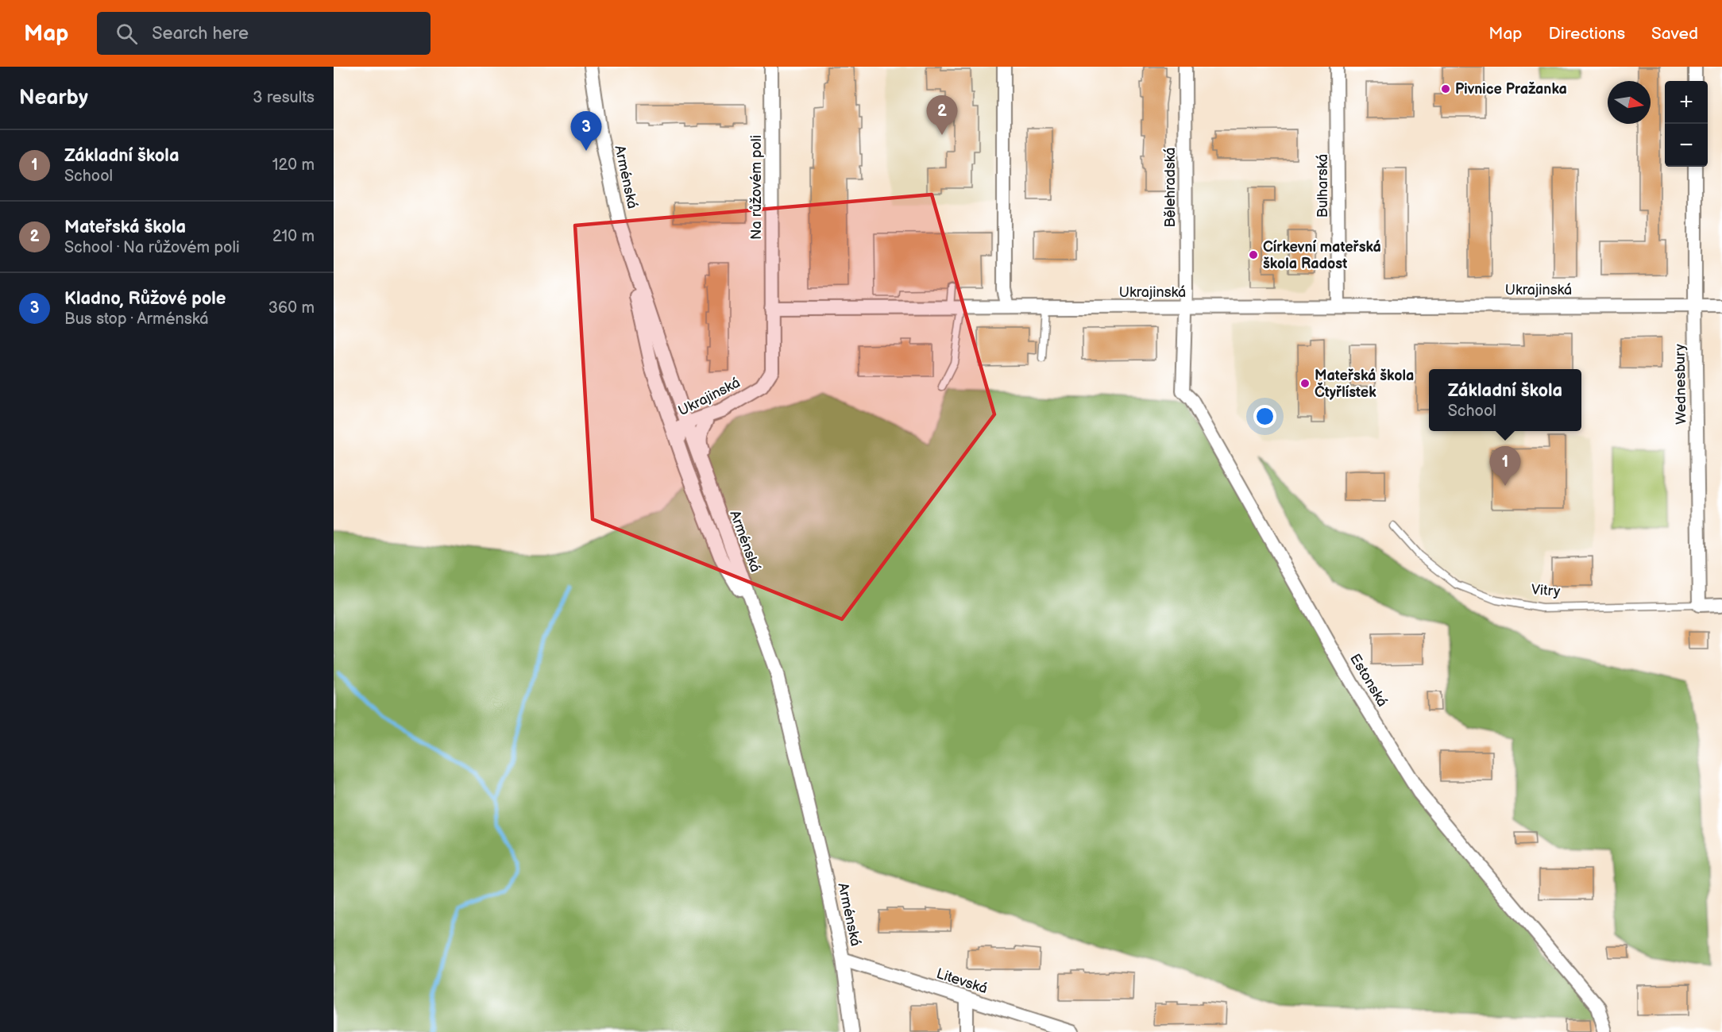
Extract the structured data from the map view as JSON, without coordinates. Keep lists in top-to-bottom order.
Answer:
{
  "streets": {
    "street": [
      "Arménská",
      "Bulharská",
      "Na růžovém poli",
      "Bělehradská",
      "Ukrajinská",
      "Wednesbury",
      "Vitry",
      "Estonská",
      "Litevská"
    ]
  },
  "crossings": [
    ["Arménská", "Ukrajinská"],
    ["Arménská", "Litevská"],
    ["Bulharská", "Ukrajinská"],
    ["Na růžovém poli", "Ukrajinská"],
    ["Bělehradská", "Ukrajinská"],
    ["Bělehradská", "Estonská"],
    ["Ukrajinská", "Wednesbury"],
    ["Ukrajinská", "Estonská"],
    ["Wednesbury", "Vitry"]
  ],
  "places": ["Pivnice Pražanka", "Církevní mateřská škola Radost", "Mateřská škola Čtyřlístek"],
  "north": "right",
  "page": {
    "header": "Map",
    "search": "Search here",
    "nav": ["Map", "Directions", "Saved"],
    "heading": ["Nearby", "3 results"],
    "map_buttons": ["+", "−"],
    "pins": ["2", "3", "1"],
    "list": [
      {
        "mark": "1",
        "name": "Základní škola",
        "note": "School",
        "value": "120 m"
      },
      {
        "mark": "2",
        "name": "Mateřská škola",
        "note": "School · Na růžovém poli",
        "value": "210 m"
      },
      {
        "mark": "3",
        "name": "Kladno, Růžové pole",
        "note": "Bus stop · Arménská",
        "value": "360 m"
      }
    ],
    "popup": ["Základní škola", "School"]
  }
}
